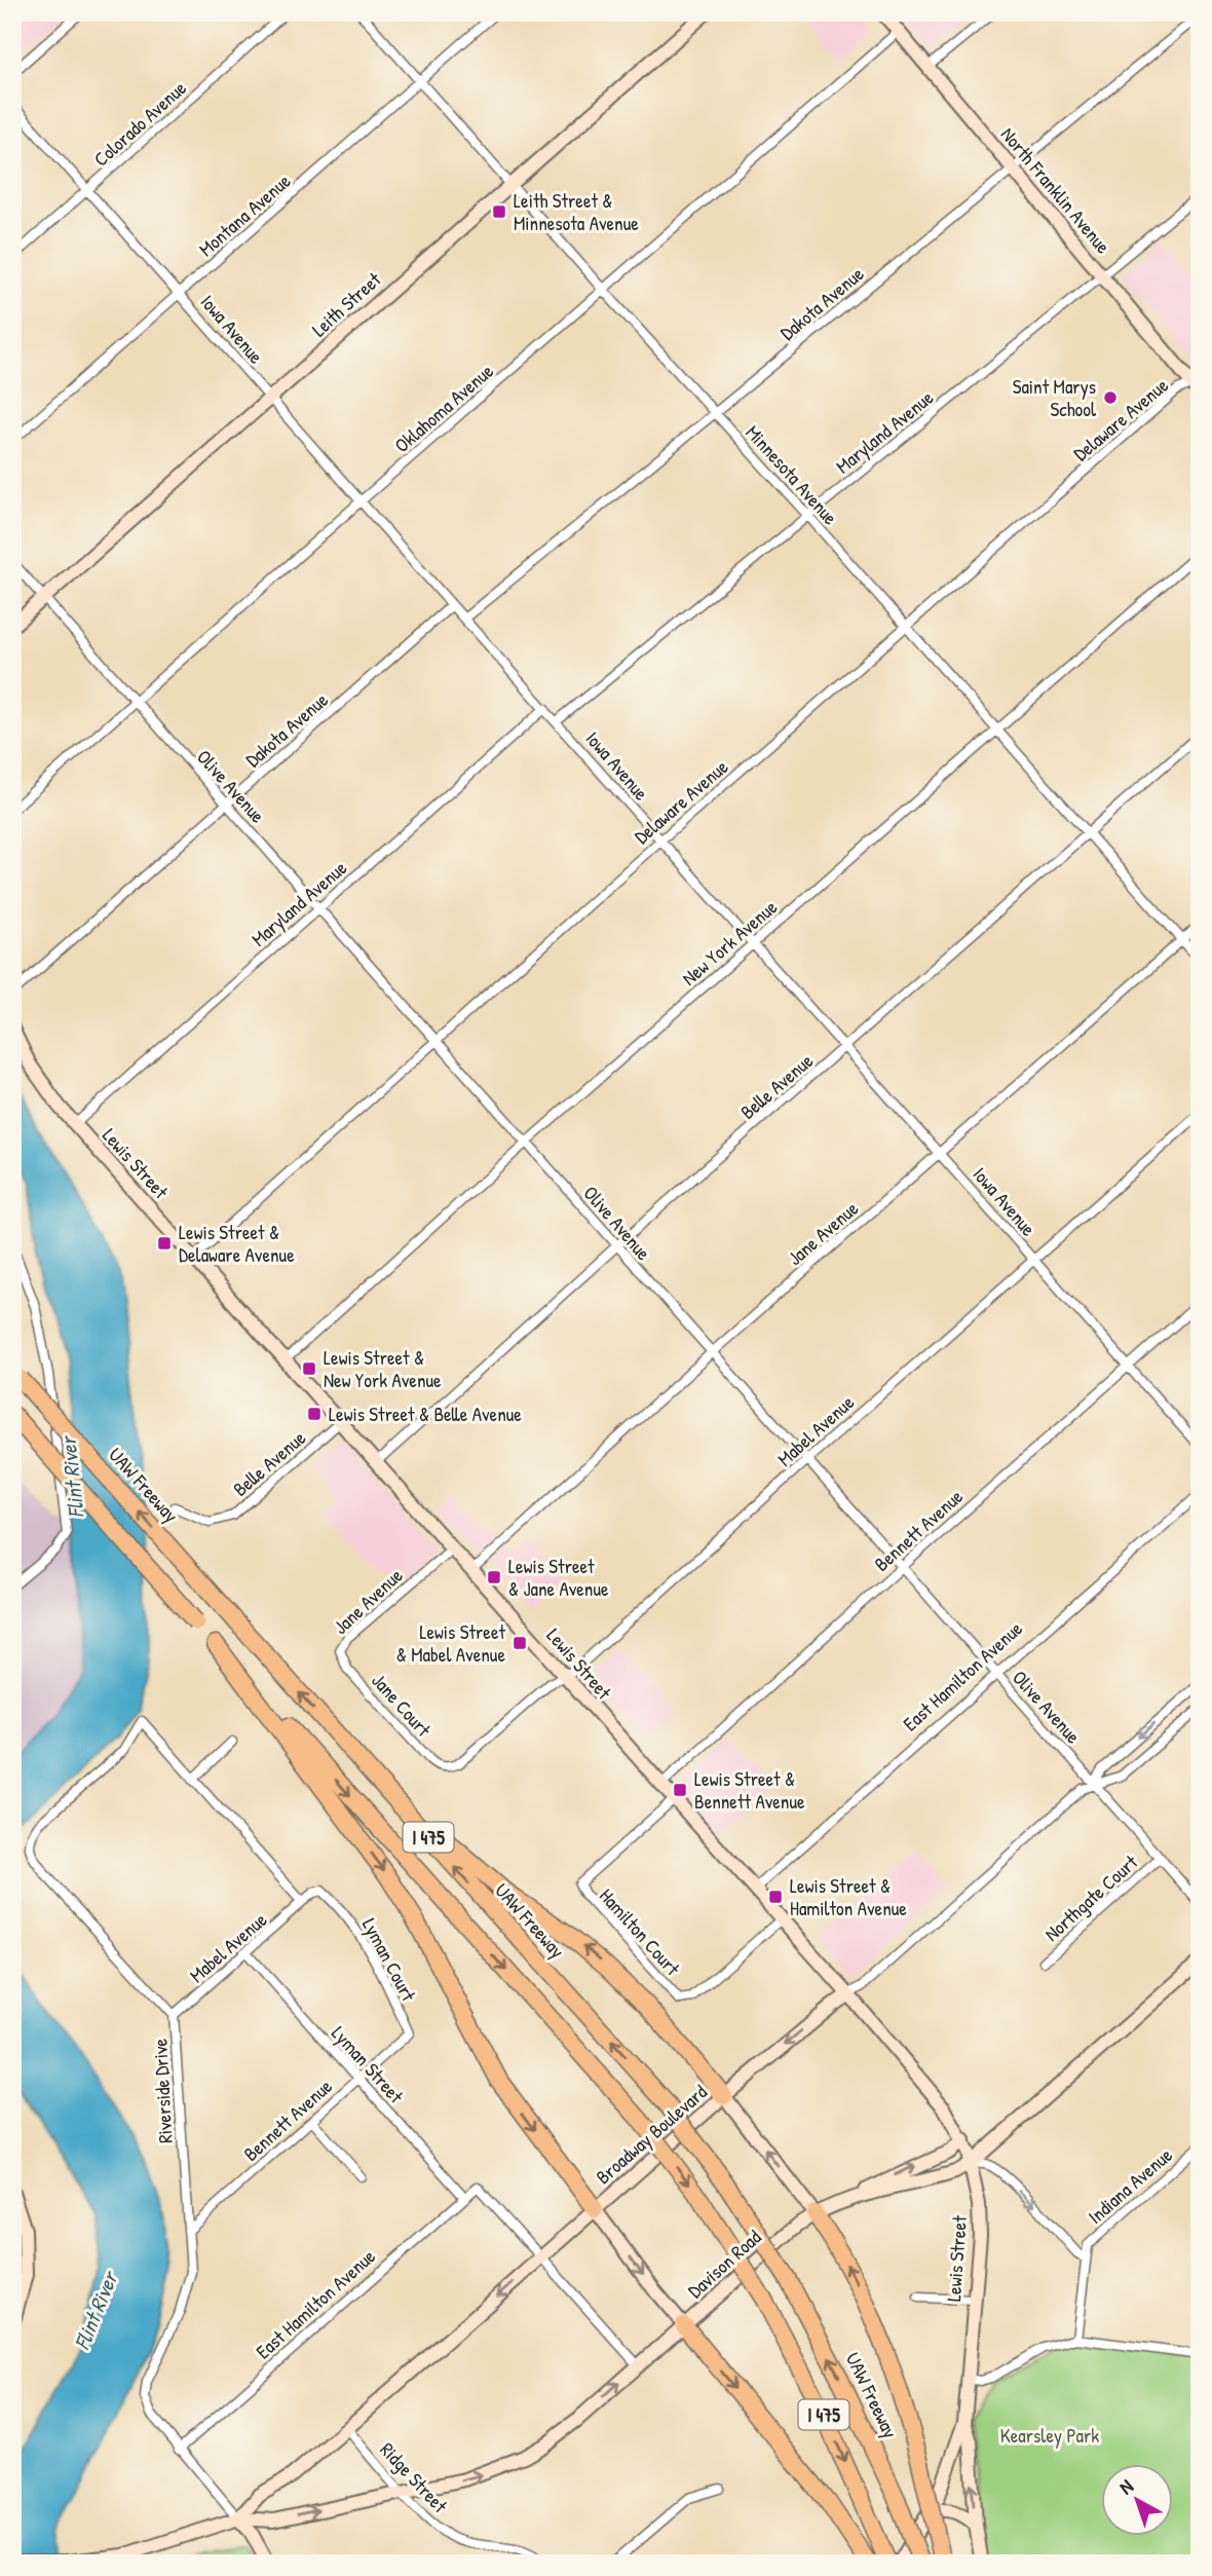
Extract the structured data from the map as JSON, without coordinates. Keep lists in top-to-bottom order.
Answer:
{
  "streets": {
    "highway": ["UAW Freeway", "I 475"],
    "main road": [
      "North Franklin Avenue",
      "Leith Street",
      "Lewis Street",
      "Broadway Boulevard",
      "Davison Road"
    ],
    "street": [
      "Colorado Avenue",
      "Montana Avenue",
      "Dakota Avenue",
      "Iowa Avenue",
      "Oklahoma Avenue",
      "Delaware Avenue",
      "Maryland Avenue",
      "Minnesota Avenue",
      "Olive Avenue",
      "New York Avenue",
      "Belle Avenue",
      "Jane Avenue",
      "Mabel Avenue",
      "Bennett Avenue",
      "East Hamilton Avenue",
      "Jane Court",
      "Northgate Court",
      "Hamilton Court",
      "Lyman Court",
      "Lyman Street",
      "Riverside Drive",
      "Indiana Avenue",
      "Ridge Street"
    ]
  },
  "crossings": [
    ["Colorado Avenue", "Iowa Avenue"],
    ["North Franklin Avenue", "Dakota Avenue"],
    ["North Franklin Avenue", "Oklahoma Avenue"],
    ["North Franklin Avenue", "Delaware Avenue"],
    ["North Franklin Avenue", "Maryland Avenue"],
    ["Montana Avenue", "Iowa Avenue"],
    ["Montana Avenue", "Minnesota Avenue"],
    ["Dakota Avenue", "Iowa Avenue"],
    ["Dakota Avenue", "Minnesota Avenue"],
    ["Dakota Avenue", "Olive Avenue"],
    ["Leith Street", "Iowa Avenue"],
    ["Leith Street", "Minnesota Avenue"],
    ["Leith Street", "Olive Avenue"],
    ["Iowa Avenue", "Oklahoma Avenue"],
    ["Iowa Avenue", "Delaware Avenue"],
    ["Iowa Avenue", "Maryland Avenue"],
    ["Iowa Avenue", "New York Avenue"],
    ["Iowa Avenue", "Belle Avenue"],
    ["Iowa Avenue", "Jane Avenue"],
    ["Iowa Avenue", "Mabel Avenue"],
    ["Iowa Avenue", "Bennett Avenue"],
    ["Oklahoma Avenue", "Minnesota Avenue"],
    ["Oklahoma Avenue", "Olive Avenue"],
    ["Delaware Avenue", "Minnesota Avenue"],
    ["Delaware Avenue", "Olive Avenue"],
    ["Delaware Avenue", "Lewis Street"],
    ["Maryland Avenue", "Minnesota Avenue"],
    ["Maryland Avenue", "Olive Avenue"],
    ["Maryland Avenue", "Lewis Street"],
    ["Minnesota Avenue", "New York Avenue"],
    ["Minnesota Avenue", "Belle Avenue"],
    ["Minnesota Avenue", "Jane Avenue"],
    ["Olive Avenue", "New York Avenue"],
    ["Olive Avenue", "Belle Avenue"],
    ["Olive Avenue", "Jane Avenue"],
    ["Olive Avenue", "Mabel Avenue"],
    ["Olive Avenue", "Bennett Avenue"],
    ["Olive Avenue", "East Hamilton Avenue"],
    ["Olive Avenue", "Northgate Court"],
    ["Olive Avenue", "Broadway Boulevard"],
    ["New York Avenue", "Lewis Street"],
    ["Belle Avenue", "Lewis Street"],
    ["Lewis Street", "Jane Avenue"],
    ["Lewis Street", "Mabel Avenue"],
    ["Lewis Street", "Bennett Avenue"],
    ["Lewis Street", "East Hamilton Avenue"],
    ["Lewis Street", "Hamilton Court"],
    ["Lewis Street", "Broadway Boulevard"],
    ["Lewis Street", "Davison Road"],
    ["Jane Avenue", "Jane Court"],
    ["Mabel Avenue", "Jane Court"],
    ["Mabel Avenue", "Lyman Court"],
    ["Mabel Avenue", "Lyman Street"],
    ["Mabel Avenue", "Riverside Drive"],
    ["Bennett Avenue", "Lyman Court"],
    ["Bennett Avenue", "Lyman Street"],
    ["Bennett Avenue", "Riverside Drive"],
    ["East Hamilton Avenue", "Lyman Street"],
    ["East Hamilton Avenue", "Riverside Drive"],
    ["East Hamilton Avenue", "Broadway Boulevard"],
    ["Riverside Drive", "Broadway Boulevard"],
    ["Riverside Drive", "Davison Road"],
    ["Broadway Boulevard", "Davison Road"],
    ["Broadway Boulevard", "Ridge Street"],
    ["Davison Road", "Ridge Street"]
  ],
  "one_way": ["Broadway Boulevard", "Davison Road"],
  "water": ["Flint River"],
  "parks": ["Kearsley Park"],
  "places": {
    "transit": [
      "Leith Street & Minnesota Avenue",
      "Lewis Street & Delaware Avenue",
      "Lewis Street & New York Avenue",
      "Lewis Street & Belle Avenue",
      "Lewis Street & Jane Avenue",
      "Lewis Street & Mabel Avenue",
      "Lewis Street & Bennett Avenue",
      "Lewis Street & Hamilton Avenue"
    ],
    "other": ["Saint Marys School"]
  },
  "north": "top left"
}
